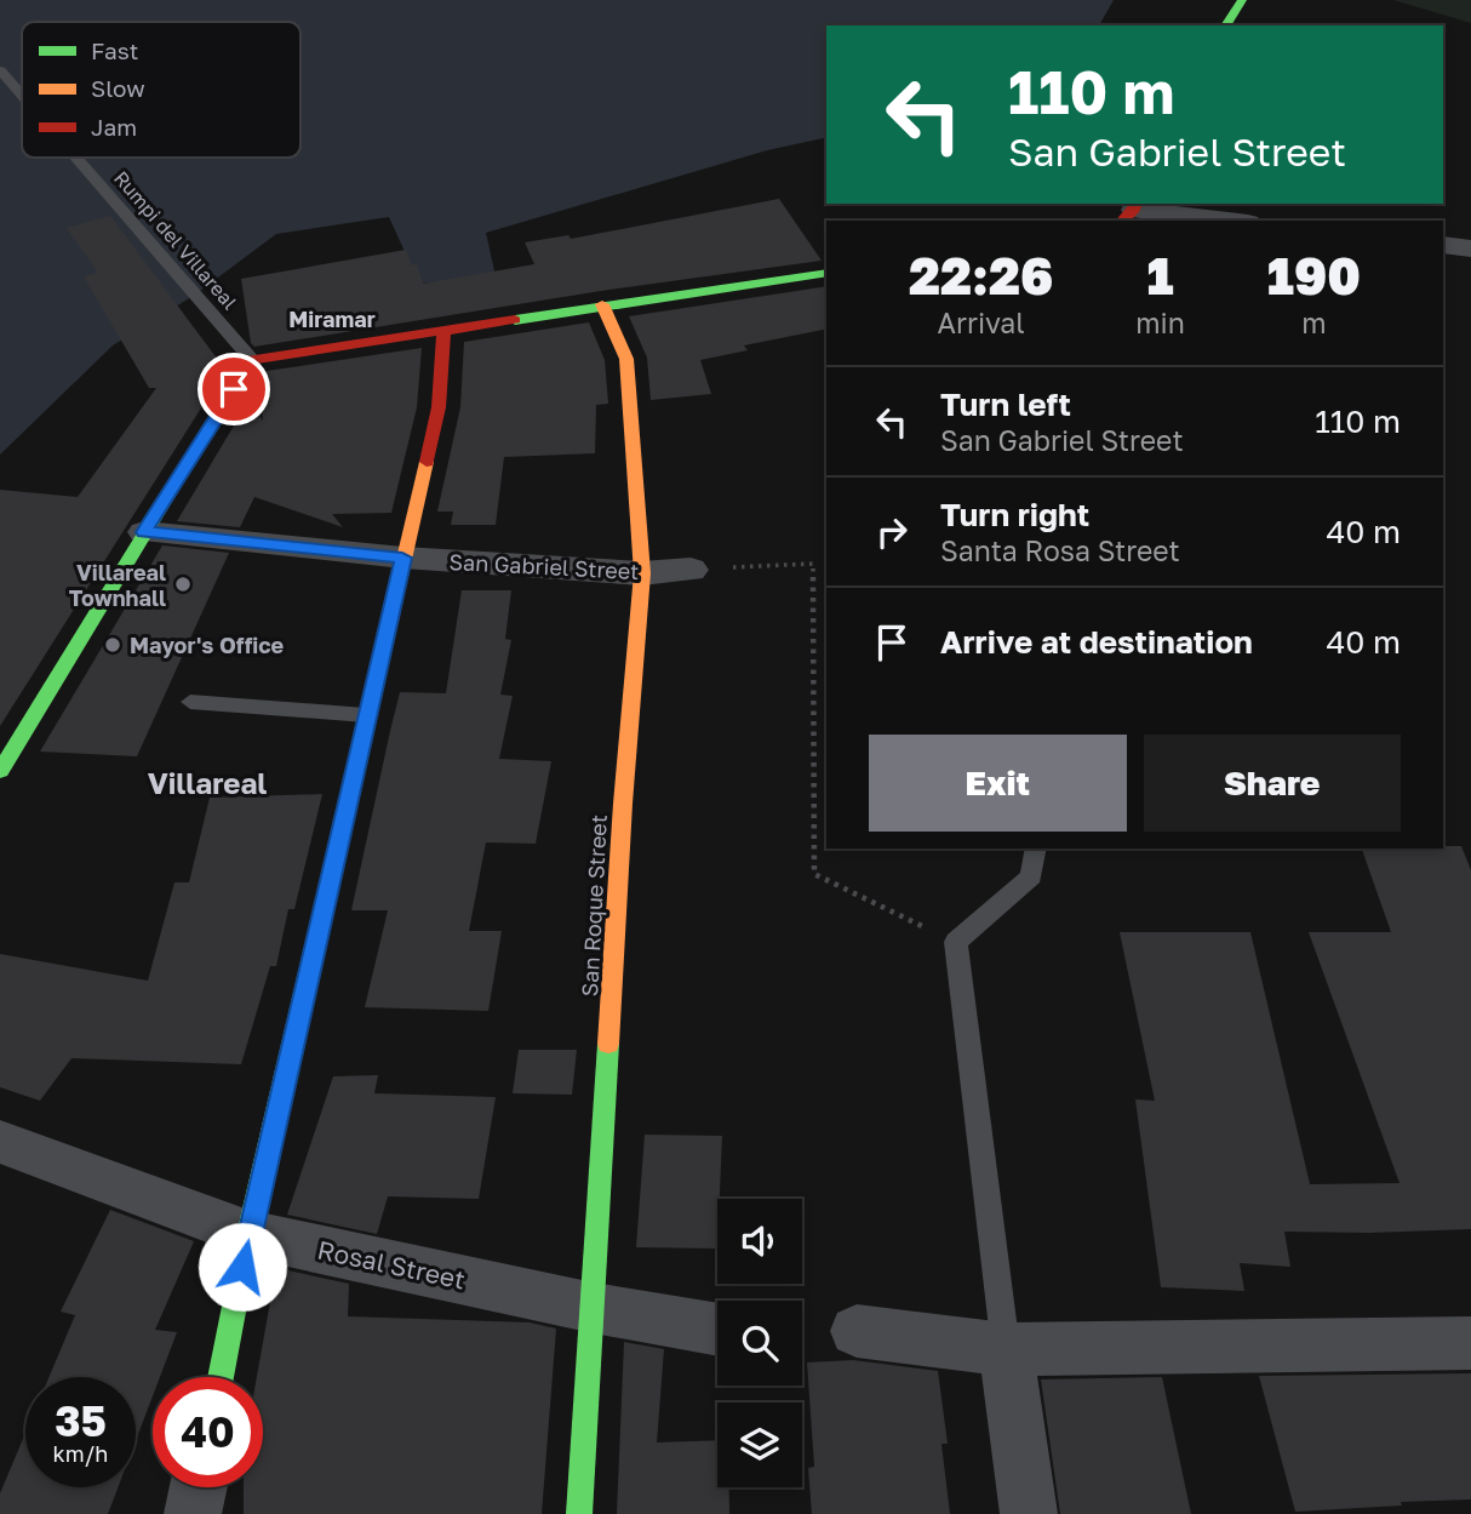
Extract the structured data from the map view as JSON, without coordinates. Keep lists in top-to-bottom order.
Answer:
{
  "streets": {
    "street": ["San Gabriel Street", "San Roque Street", "Rosal Street"],
    "lane": ["Rumpi del Villareal"]
  },
  "crossings": [
    ["San Gabriel Street", "San Roque Street"],
    ["San Roque Street", "Rosal Street"]
  ],
  "districts": ["Miramar", "Villareal"],
  "places": ["Villareal Townhall", "Mayor's Office"],
  "legend": ["Fast", "Slow", "Jam"],
  "page": {
    "turn": ["110 m", "San Gabriel Street"],
    "eta": [
      "22:26",
      "Arrival",
      "1",
      "min",
      "190",
      "m"
    ],
    "list": [
      {
        "name": "Turn left",
        "note": "San Gabriel Street",
        "value": "110 m"
      },
      {
        "name": "Turn right",
        "note": "Santa Rosa Street",
        "value": "40 m"
      },
      {
        "name": "Arrive at destination",
        "value": "40 m"
      }
    ],
    "buttons": ["Exit", "Share"],
    "speed": "35 km/h",
    "limit": "40"
  }
}
